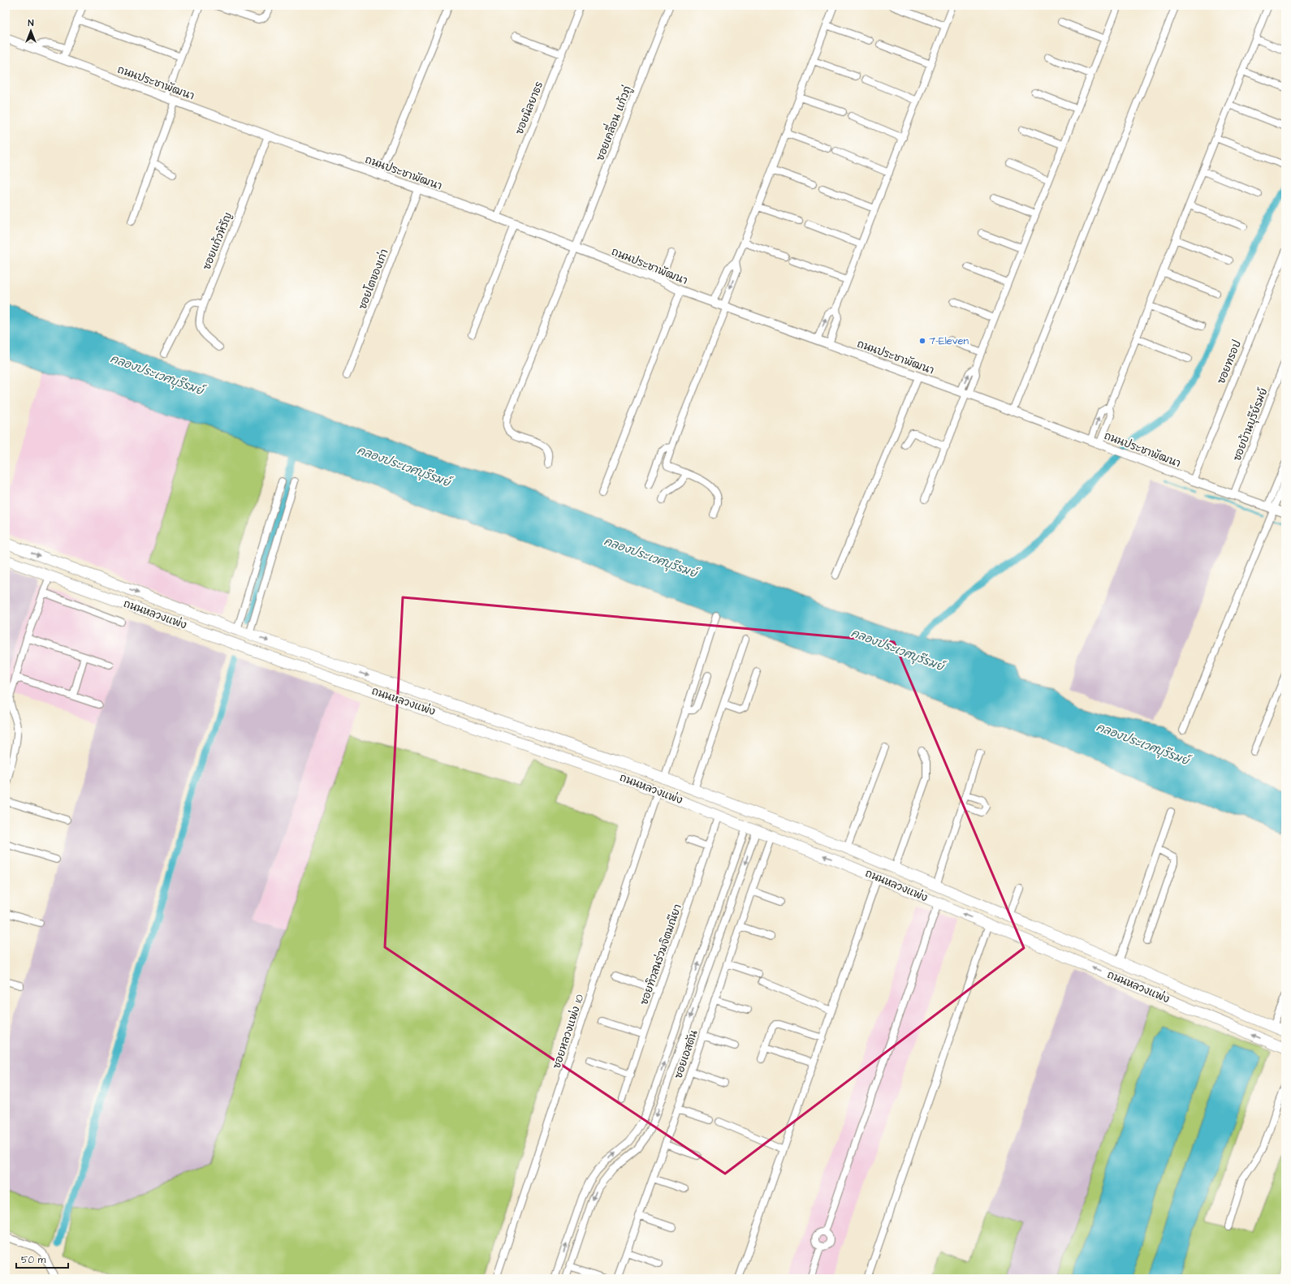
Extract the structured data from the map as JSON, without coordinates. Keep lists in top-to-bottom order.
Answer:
{
  "streets": {
    "main road": ["ถนนหลวงแพ่ง"],
    "street": [
      "ถนนประชาพัฒนา",
      "ซอยนิลยาธร",
      "ซอยเคลื่อน แก้วภู่",
      "ซอยแก้วหิรัญ",
      "ซอยโตของเก่า",
      "ซอยทรอป",
      "ซอยบ้านบุรีย์รมย์",
      "ซอยทิวสนร่วมจิตมณียา",
      "ซอยหลวงแพ่ง 10",
      "ซอยเอสตัน"
    ]
  },
  "crossings": [
    ["ถนนประชาพัฒนา", "ซอยนิลยาธร"],
    ["ถนนประชาพัฒนา", "ซอยเคลื่อน แก้วภู่"],
    ["ถนนประชาพัฒนา", "ซอยแก้วหิรัญ"],
    ["ถนนประชาพัฒนา", "ซอยโตของเก่า"],
    ["ถนนประชาพัฒนา", "ซอยทรอป"],
    ["ถนนประชาพัฒนา", "ซอยบ้านบุรีย์รมย์"],
    ["ถนนหลวงแพ่ง", "ซอยทิวสนร่วมจิตมณียา"],
    ["ถนนหลวงแพ่ง", "ซอยหลวงแพ่ง 10"],
    ["ถนนหลวงแพ่ง", "ซอยเอสตัน"]
  ],
  "water": ["คลองประเวศบุรีรมย์"],
  "places": ["7-Eleven"],
  "scale_bar": "50 m",
  "north": "top"
}
